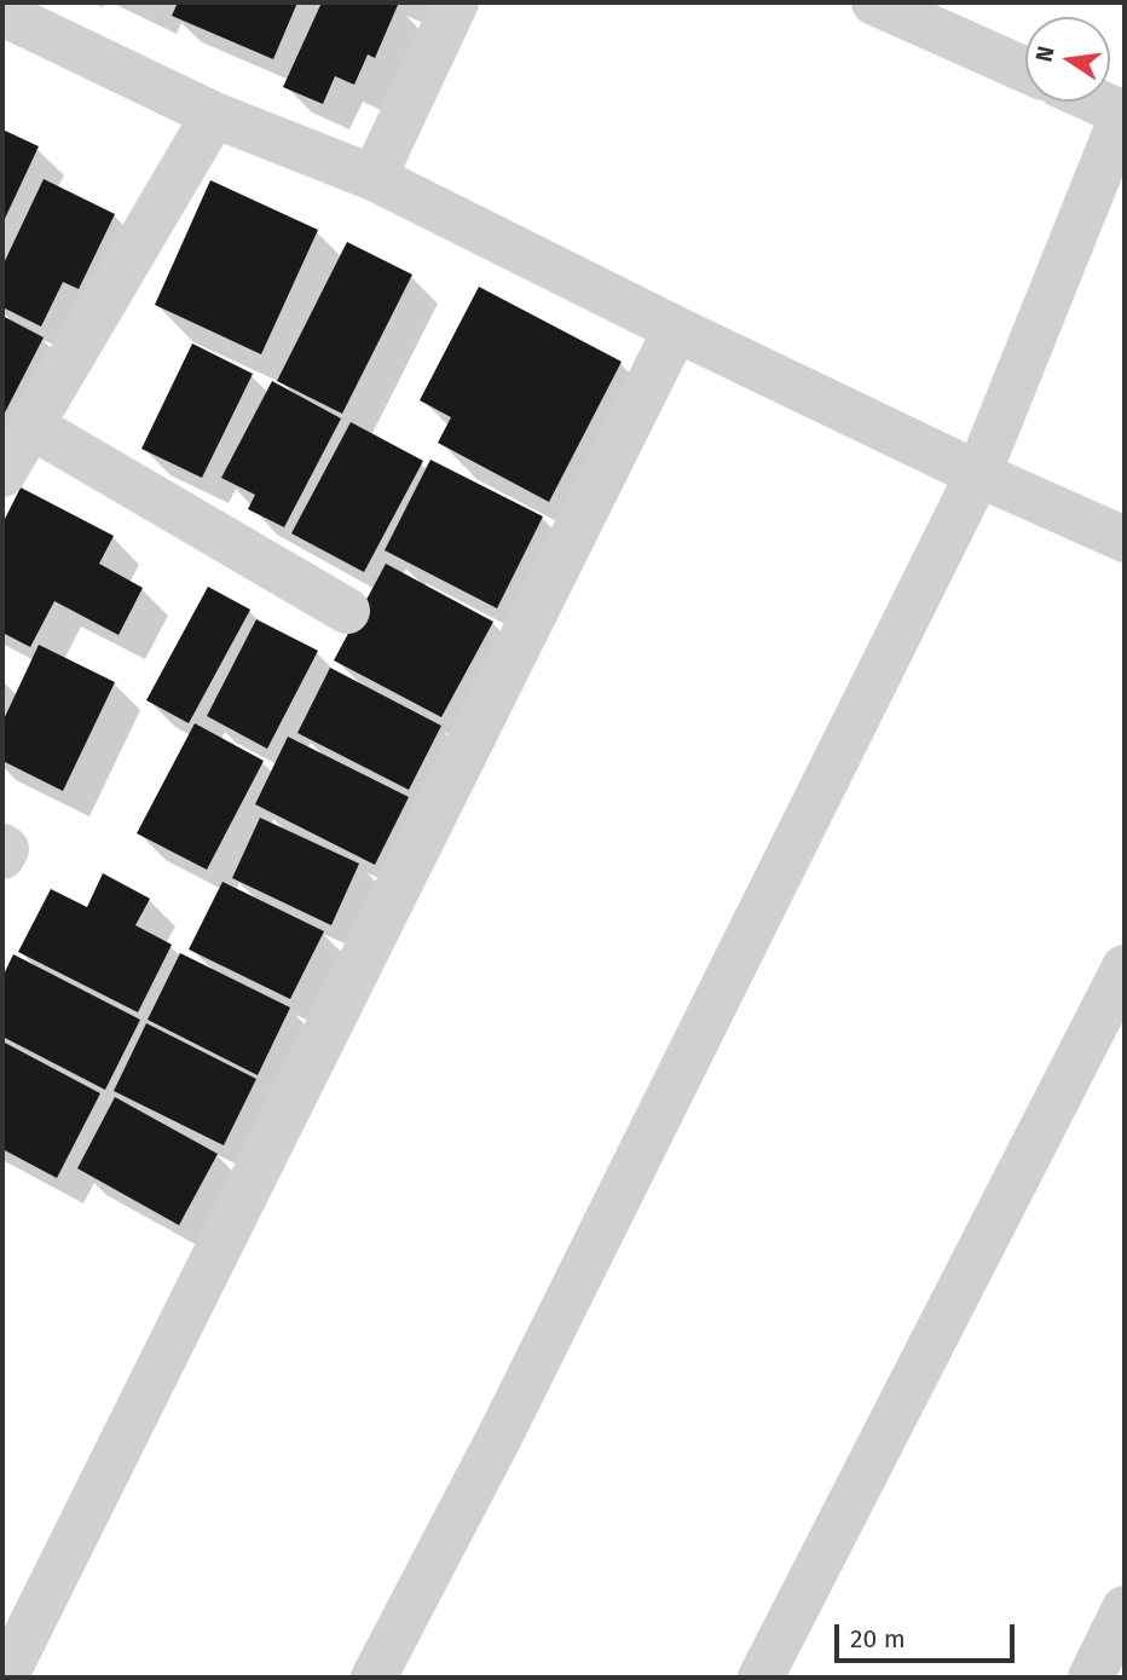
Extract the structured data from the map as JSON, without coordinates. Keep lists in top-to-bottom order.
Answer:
{
  "scale_bar": "20 m",
  "north": "left"
}
